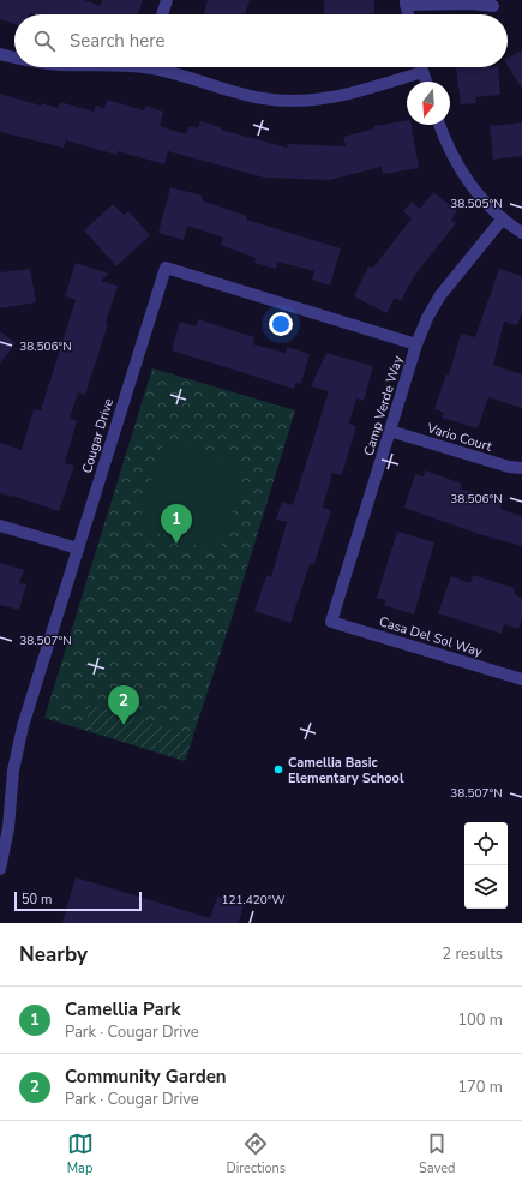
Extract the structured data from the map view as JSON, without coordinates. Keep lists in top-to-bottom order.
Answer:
{
  "streets": {
    "street": [
      "Camp Verde Way",
      "Cougar Drive",
      "Vario Court",
      "Casa Del Sol Way"
    ]
  },
  "crossings": [
    ["Camp Verde Way", "Cougar Drive"],
    ["Camp Verde Way", "Vario Court"],
    ["Camp Verde Way", "Casa Del Sol Way"]
  ],
  "places": ["Camellia Basic Elementary School"],
  "scale_bar": "50 m",
  "north": "bottom",
  "page": {
    "search": "Search here",
    "pins": ["1", "2"],
    "scale": "50 m",
    "heading": ["Nearby", "2 results"],
    "list": [
      {
        "mark": "1",
        "name": "Camellia Park",
        "note": "Park · Cougar Drive",
        "value": "100 m"
      },
      {
        "mark": "2",
        "name": "Community Garden",
        "note": "Park · Cougar Drive",
        "value": "170 m"
      }
    ],
    "nav": ["Map", "Directions", "Saved"]
  },
  "coordinates": [
    "38.505°N",
    "38.506°N",
    "38.507°N",
    "121.420°W"
  ]
}
